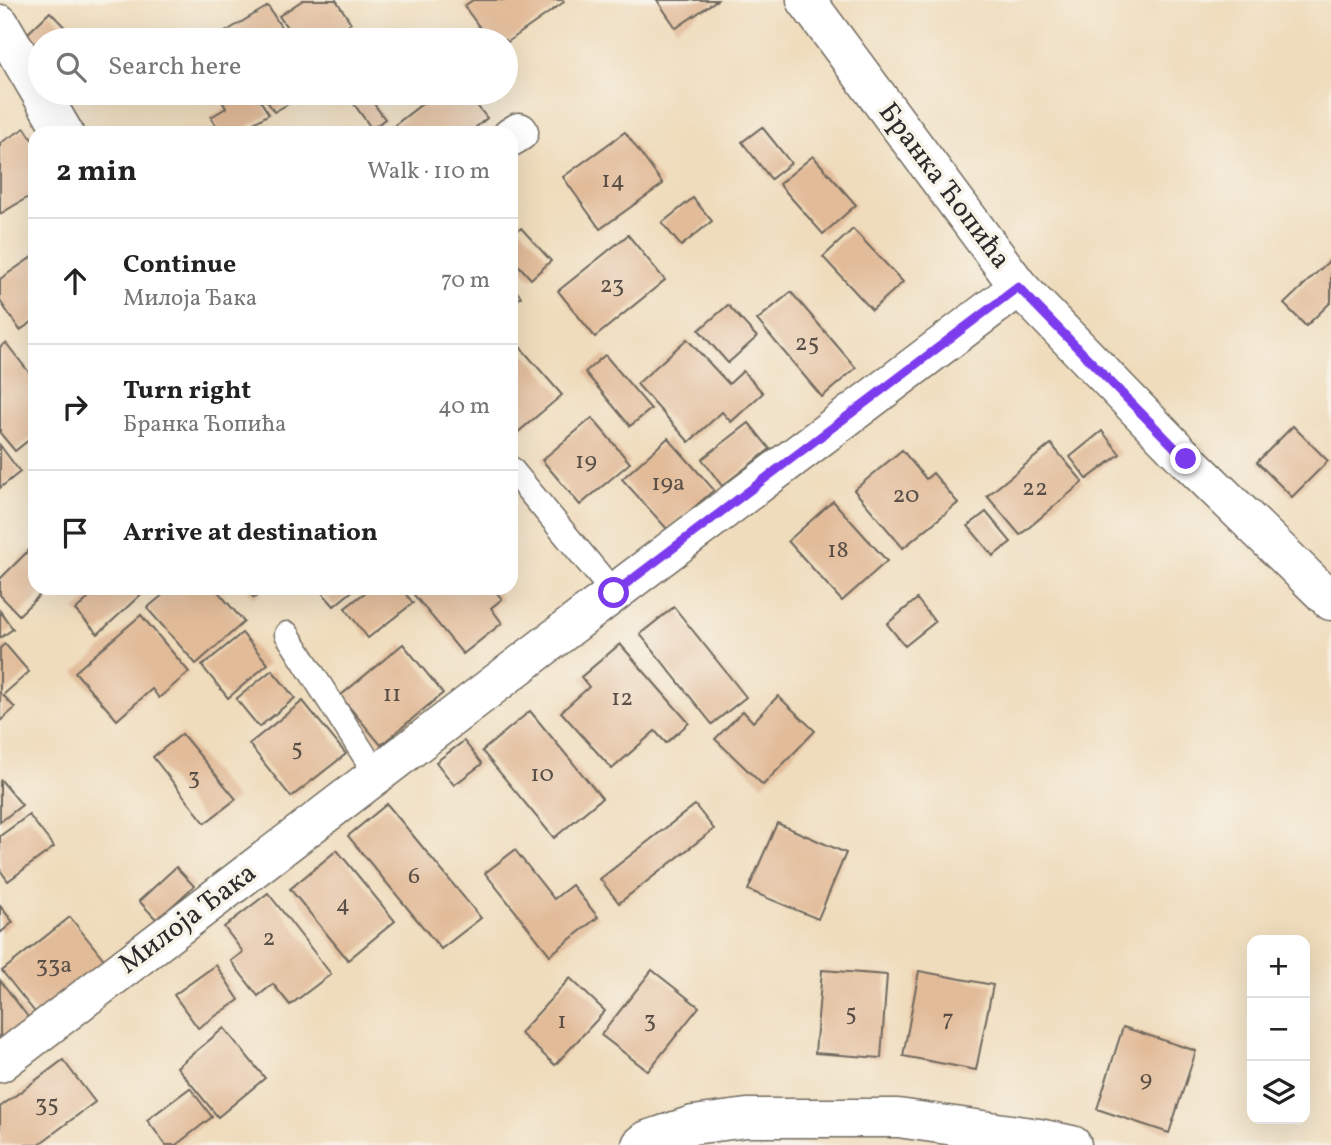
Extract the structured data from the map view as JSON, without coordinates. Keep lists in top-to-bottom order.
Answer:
{
  "streets": {
    "street": ["Бранка Ћопића", "Милоја Ђака"]
  },
  "crossings": [
    ["Бранка Ћопића", "Милоја Ђака"]
  ],
  "house_numbers": [
    "14",
    "23",
    "25",
    "19",
    "19a",
    "22",
    "20",
    "18",
    "11",
    "12",
    "5",
    "10",
    "3",
    "6",
    "4",
    "2",
    "33a",
    "5",
    "7",
    "3",
    "1",
    "9",
    "35"
  ],
  "page": {
    "search": "Search here",
    "heading": ["2 min", "Walk · 110 m"],
    "list": [
      ["Continue", "Милоја Ђака", "70 m"],
      ["Turn right", "Бранка Ћопића", "40 m"],
      "Arrive at destination"
    ],
    "map_buttons": ["+", "−"]
  }
}
